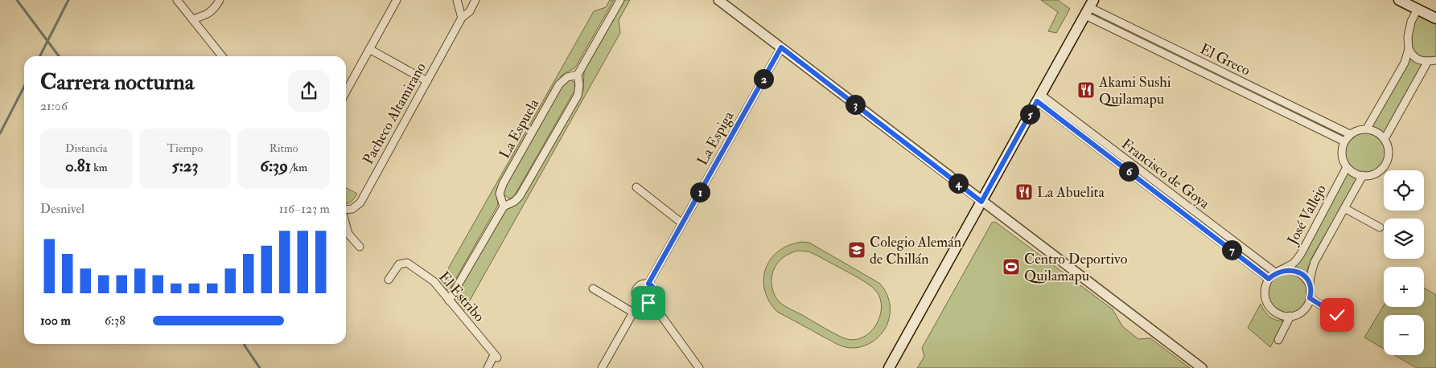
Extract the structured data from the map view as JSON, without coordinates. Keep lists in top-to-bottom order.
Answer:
{
  "streets": {
    "street": [
      "El Greco",
      "Pacheco Altamirano",
      "La Espuela",
      "La Espiga",
      "Francisco de Goya",
      "José Vallejo",
      "El Estribo"
    ]
  },
  "crossings": [
    ["El Greco", "José Vallejo"],
    ["Francisco de Goya", "José Vallejo"]
  ],
  "places": {
    "restaurant": ["Akami Sushi Quilamapu", "La Abuelita"],
    "school or university": ["Colegio Alemán de Chillán"],
    "sports": ["Centro Deportivo Quilamapu"]
  },
  "page": {
    "heading": ["Carrera nocturna", "21:06"],
    "pins": [
      "2",
      "3",
      "5",
      "6",
      "4",
      "1",
      "7"
    ],
    "stats": [
      ["Distancia", "0.81 km"],
      ["Tiempo", "5:23"],
      ["Ritmo", "6:39 /km"]
    ],
    "map_buttons": ["+", "−"],
    "chart": ["Desnivel", "116–123 m"],
    "list": [
      {
        "name": "100 m",
        "note": "6:38"
      }
    ]
  }
}
